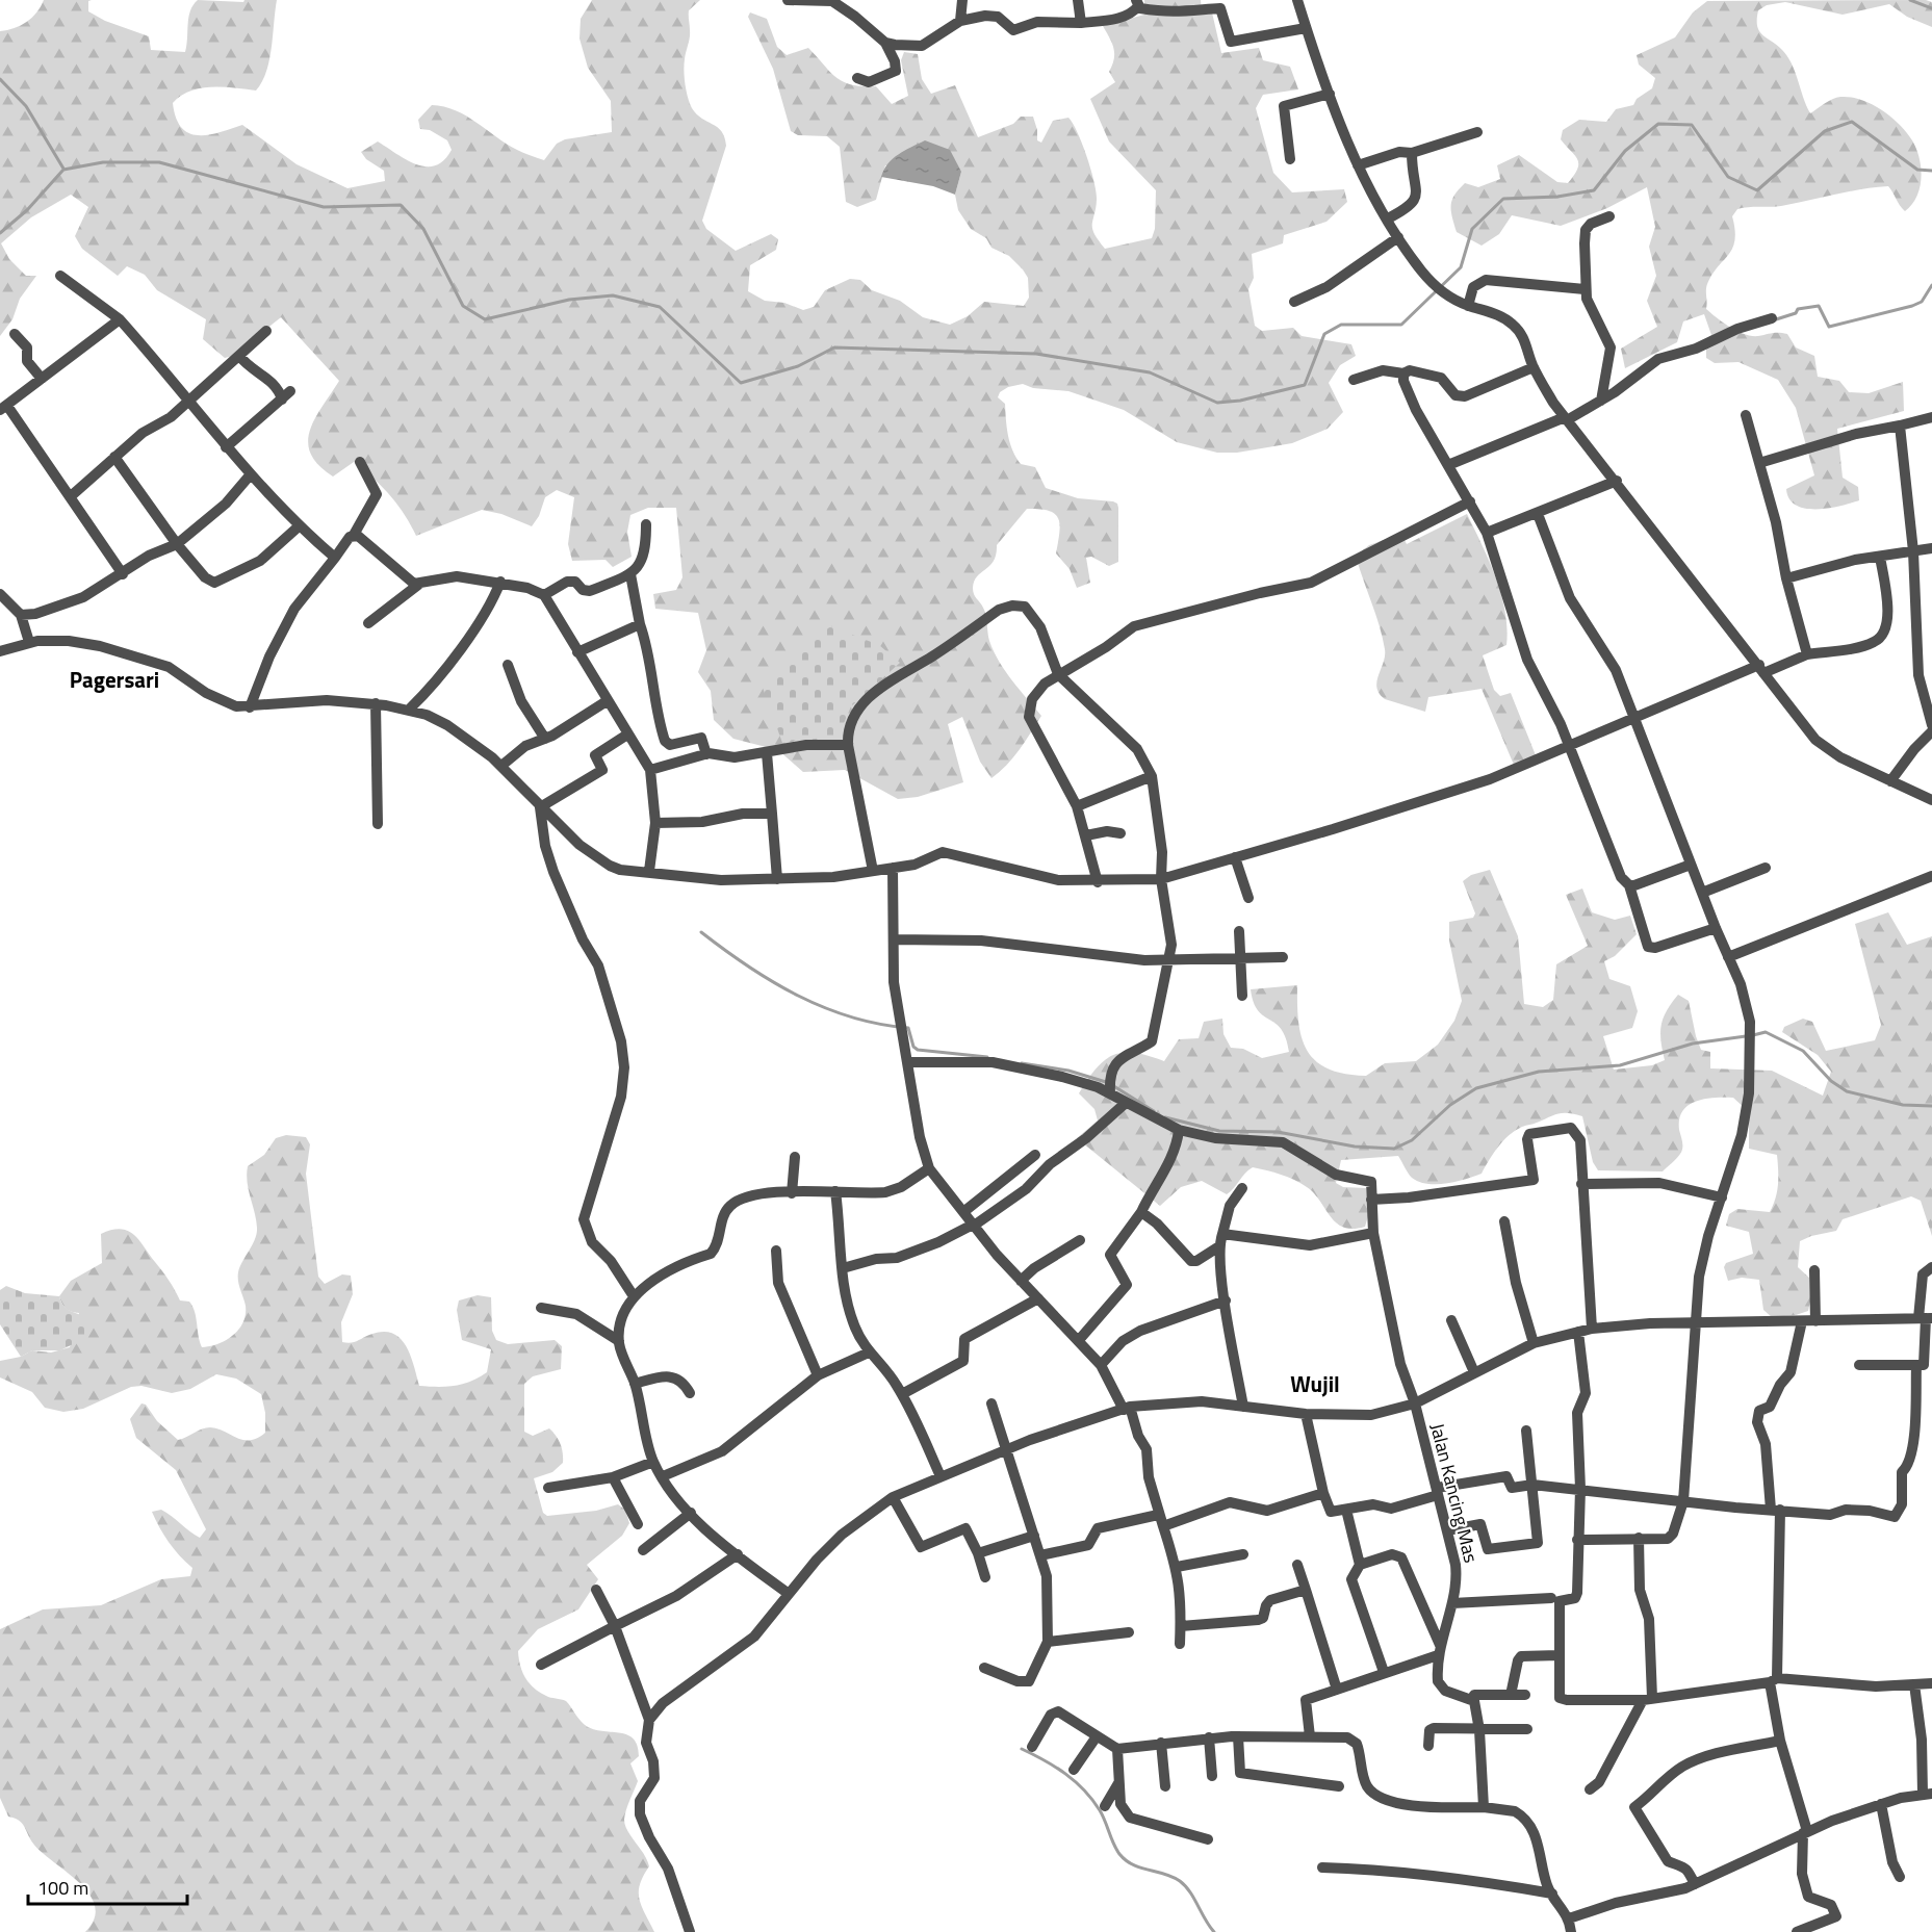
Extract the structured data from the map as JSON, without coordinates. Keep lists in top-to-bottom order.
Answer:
{
  "streets": {
    "street": ["Jalan Kancing Mas"]
  },
  "districts": ["Pagersari", "Wujil"],
  "scale_bar": "100 m"
}
